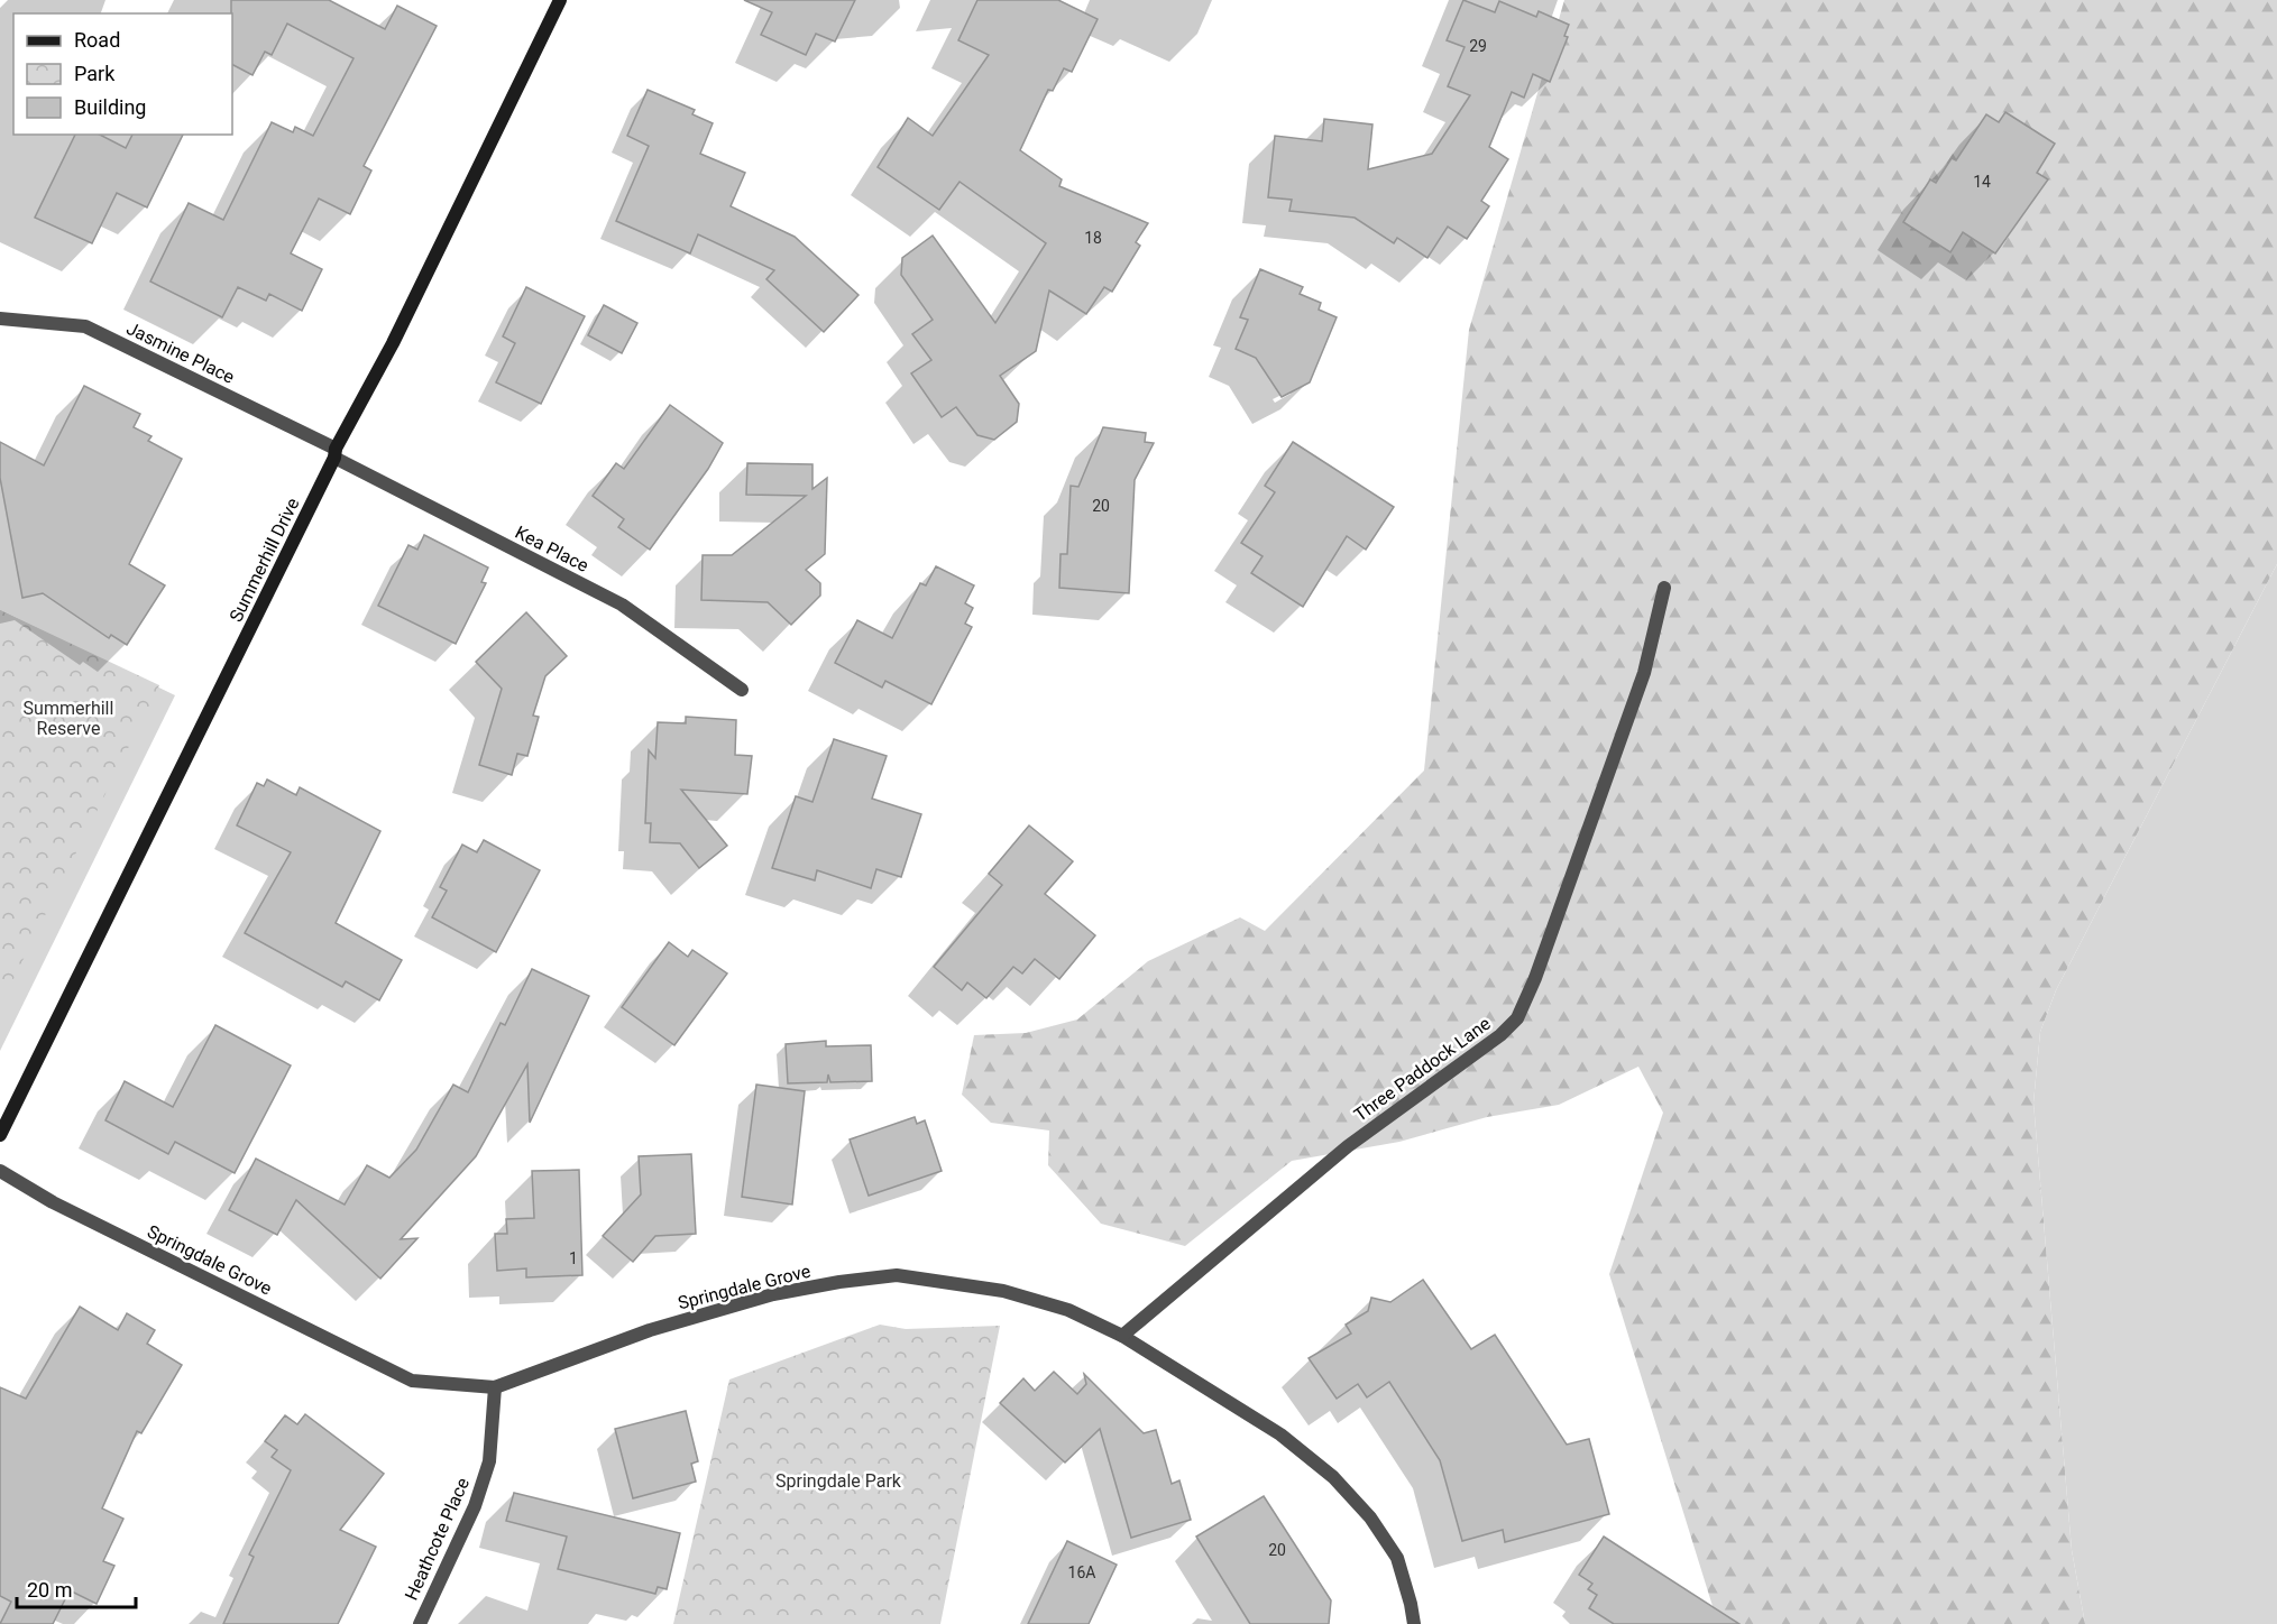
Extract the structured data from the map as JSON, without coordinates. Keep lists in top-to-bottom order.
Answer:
{
  "streets": {
    "main road": ["Summerhill Drive"],
    "street": [
      "Jasmine Place",
      "Kea Place",
      "Three Paddock Lane",
      "Springdale Grove",
      "Heathcote Place"
    ]
  },
  "crossings": [
    ["Jasmine Place", "Kea Place"],
    ["Jasmine Place", "Summerhill Drive"],
    ["Kea Place", "Summerhill Drive"],
    ["Three Paddock Lane", "Springdale Grove"],
    ["Springdale Grove", "Heathcote Place"]
  ],
  "parks": ["Summerhill Reserve", "Springdale Park"],
  "house_numbers": [
    "29",
    "14",
    "18",
    "20",
    "1",
    "20",
    "16A"
  ],
  "legend": ["Road", "Park", "Building"],
  "scale_bar": "20 m"
}
